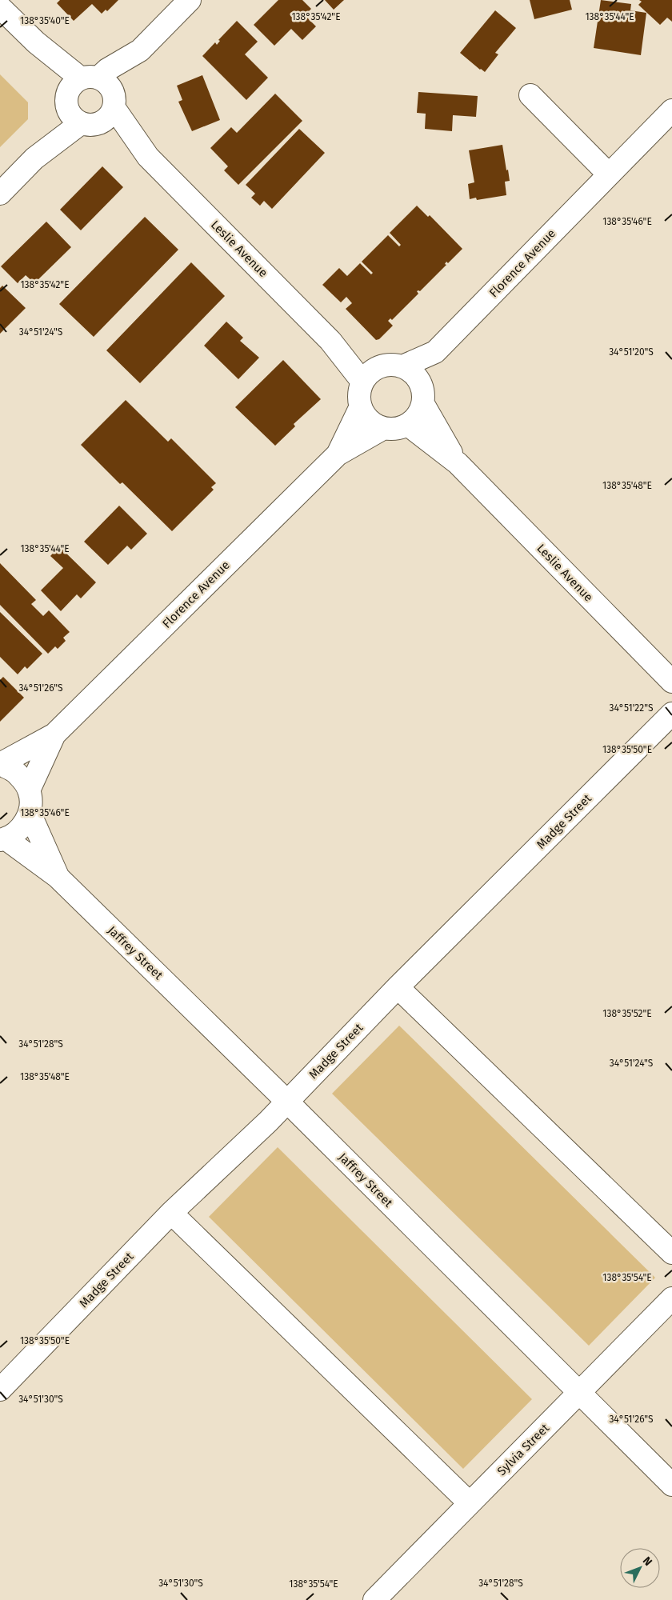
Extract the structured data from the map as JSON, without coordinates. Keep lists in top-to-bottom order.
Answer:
{
  "streets": {
    "street": [
      "Leslie Avenue",
      "Florence Avenue",
      "Madge Street",
      "Jaffrey Street",
      "Sylvia Street"
    ]
  },
  "crossings": [
    ["Leslie Avenue", "Florence Avenue"],
    ["Madge Street", "Jaffrey Street"],
    ["Jaffrey Street", "Sylvia Street"]
  ],
  "north": "top right",
  "coordinates": [
    "138°35'42\"E",
    "138°35'44\"E",
    "138°35'40\"E",
    "138°35'46\"E",
    "34°51'24\"S",
    "34°51'20\"S",
    "138°35'48\"E",
    "34°51'26\"S",
    "34°51'22\"S",
    "138°35'50\"E",
    "138°35'52\"E",
    "34°51'28\"S",
    "138°35'54\"E",
    "34°51'30\"S"
  ]
}
